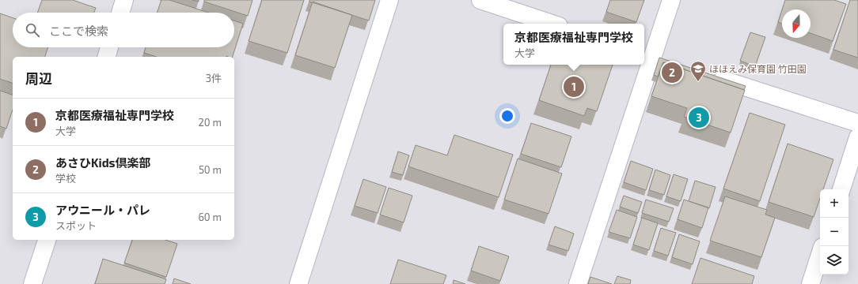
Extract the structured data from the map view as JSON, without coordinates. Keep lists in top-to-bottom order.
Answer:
{
  "places": {
    "school or university": ["ほほえみ保育園 竹田園"]
  },
  "north": "bottom",
  "page": {
    "search": "ここで検索",
    "popup": ["京都医療福祉専門学校", "大学"],
    "heading": ["周辺", "3件"],
    "pins": ["2", "1", "3"],
    "list": [
      {
        "mark": "1",
        "name": "京都医療福祉専門学校",
        "note": "大学",
        "value": "20 m"
      },
      {
        "mark": "2",
        "name": "あさひKids倶楽部",
        "note": "学校",
        "value": "50 m"
      },
      {
        "mark": "3",
        "name": "アウニール・パレ",
        "note": "スポット",
        "value": "60 m"
      }
    ],
    "map_buttons": ["+", "−"]
  }
}
